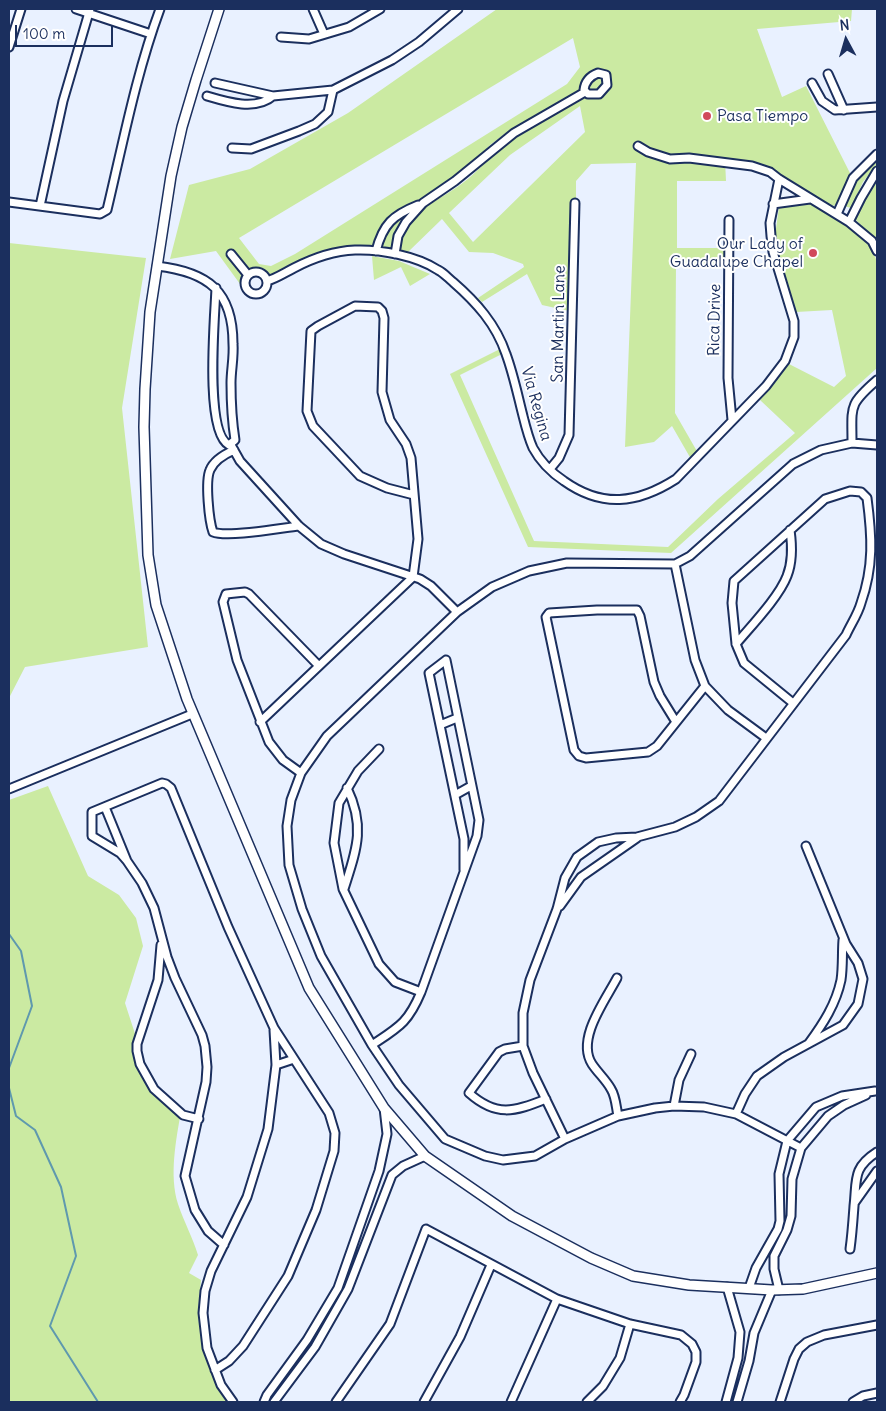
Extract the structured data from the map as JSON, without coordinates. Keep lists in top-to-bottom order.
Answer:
{
  "streets": {
    "street": ["Rica Drive", "San Martin Lane", "Via Regina"]
  },
  "crossings": [
    ["Rica Drive", "Via Regina"],
    ["San Martin Lane", "Via Regina"]
  ],
  "places": ["Pasa Tiempo", "Our Lady of Guadalupe Chapel"],
  "scale_bar": "100 m",
  "north": "top"
}
